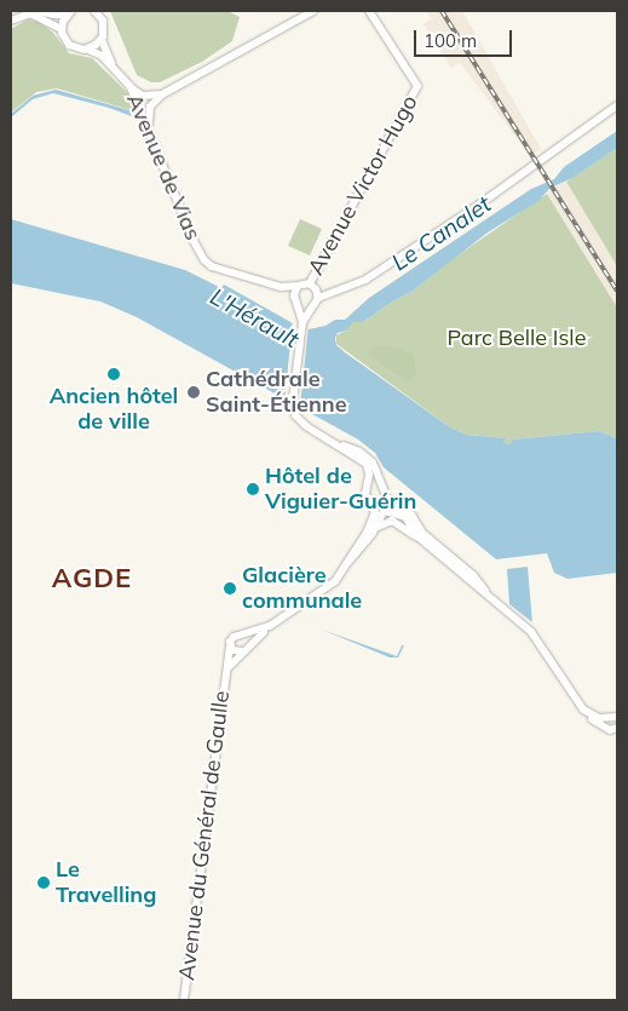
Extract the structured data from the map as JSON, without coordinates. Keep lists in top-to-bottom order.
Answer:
{
  "streets": {
    "main road": ["Avenue de Vias", "Avenue Victor Hugo", "Avenue du Général de Gaulle"]
  },
  "districts": ["AGDE"],
  "water": ["Le Canalet", "L'Hérault"],
  "parks": ["Parc Belle Isle"],
  "places": [
    "Ancien hôtel de ville",
    "Cathédrale Saint-Étienne",
    "Hôtel de Viguier-Guérin",
    "Glacière communale",
    "Le Travelling"
  ],
  "scale_bar": "100 m"
}
